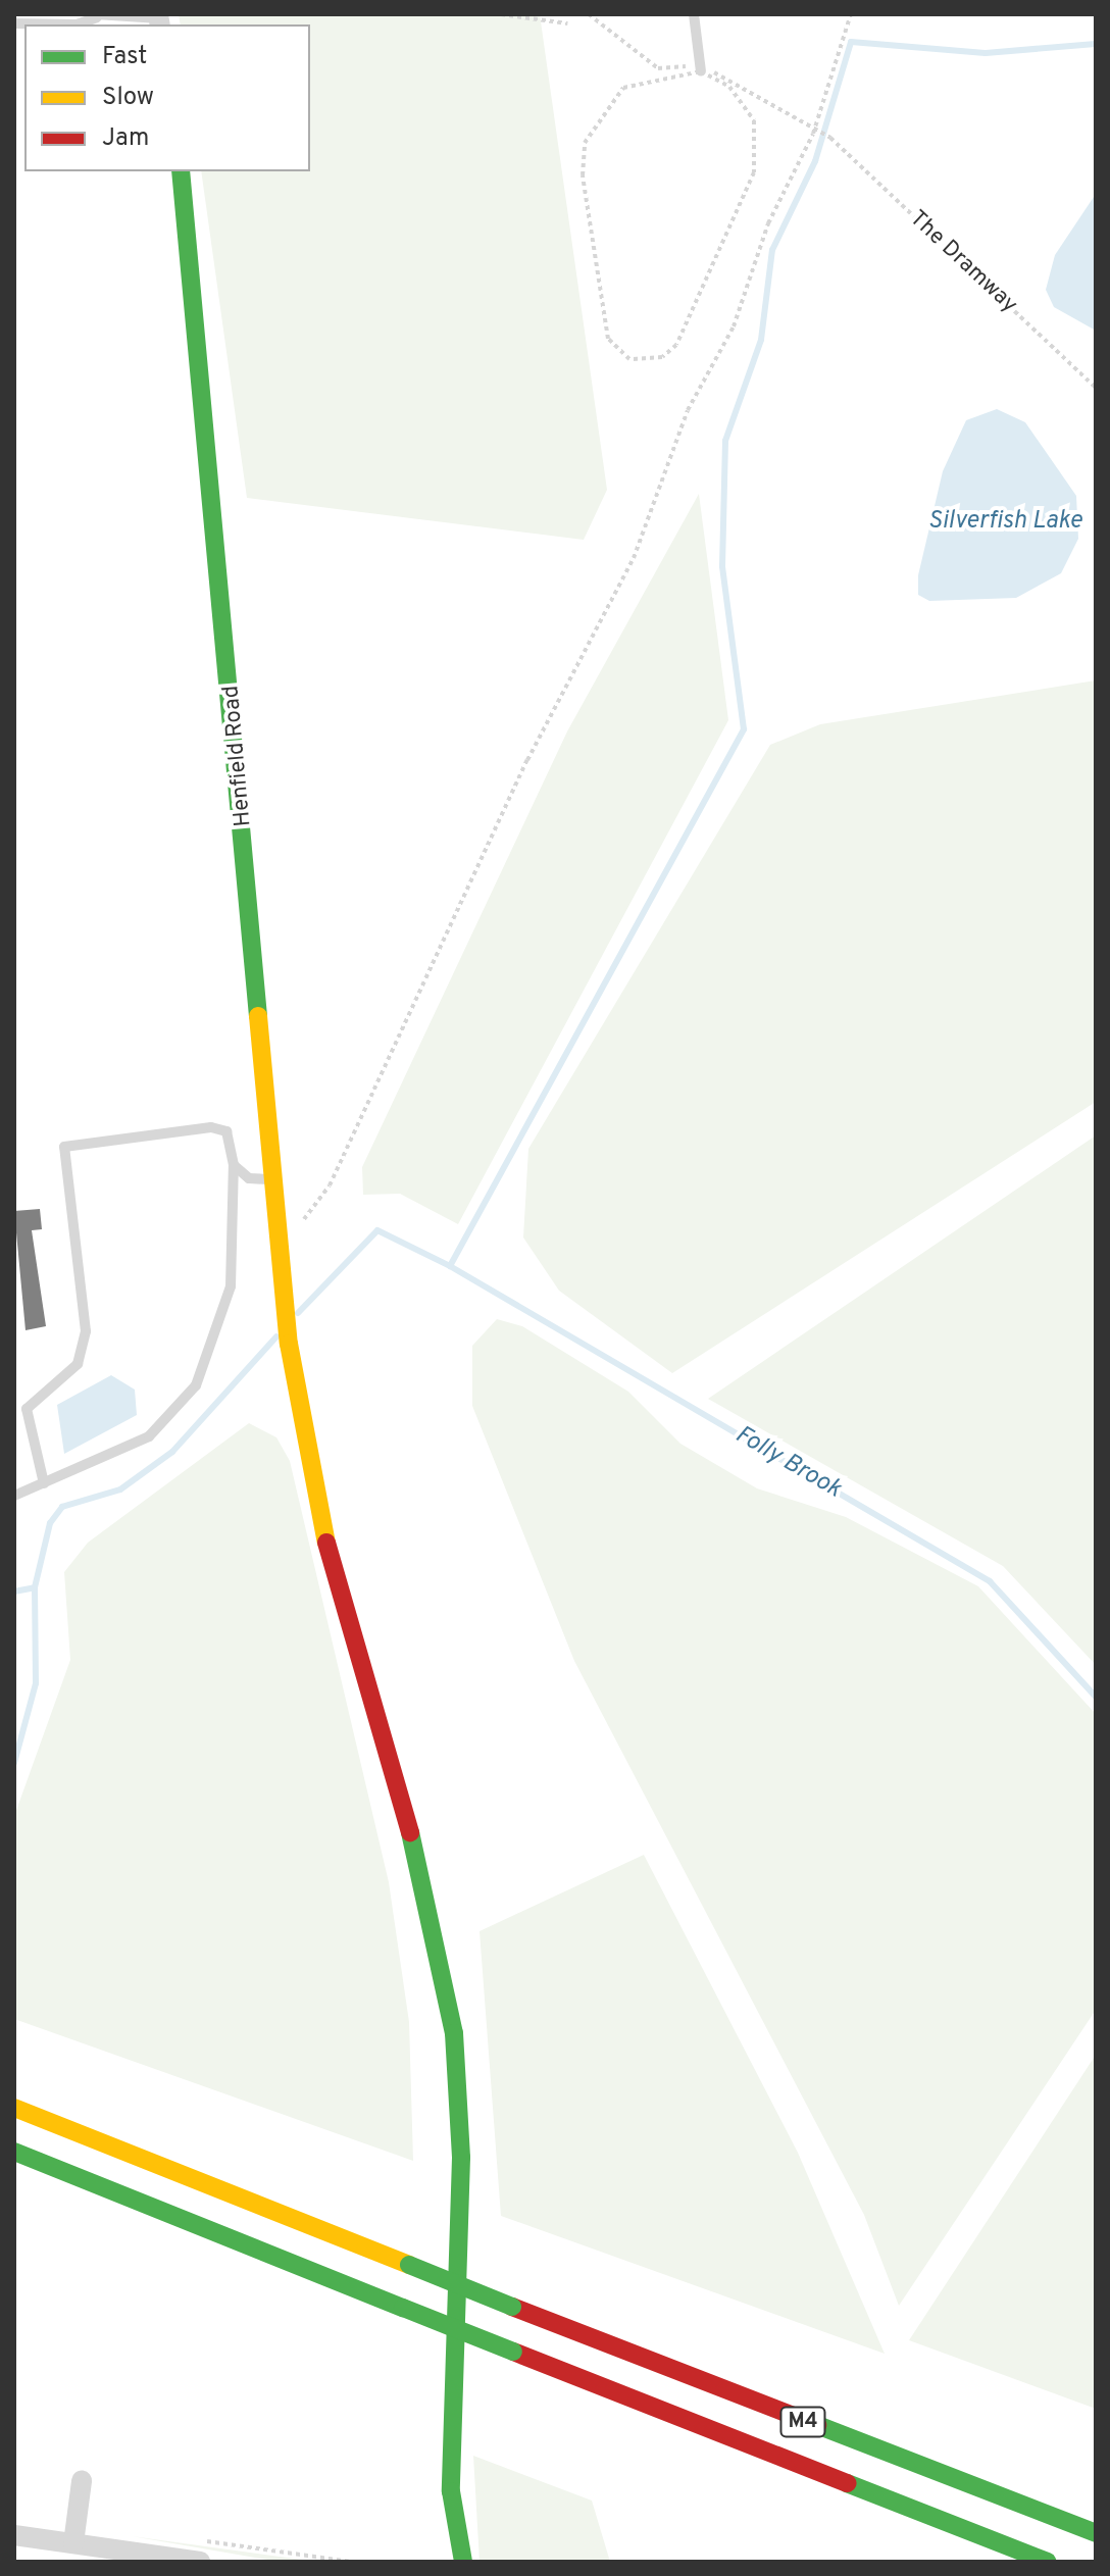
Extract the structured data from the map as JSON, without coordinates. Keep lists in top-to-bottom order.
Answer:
{
  "streets": {
    "main road": ["Henfield Road", "M4"],
    "path": ["The Dramway"]
  },
  "water": ["Silverfish Lake", "Folly Brook"],
  "legend": ["Fast", "Slow", "Jam"]
}
